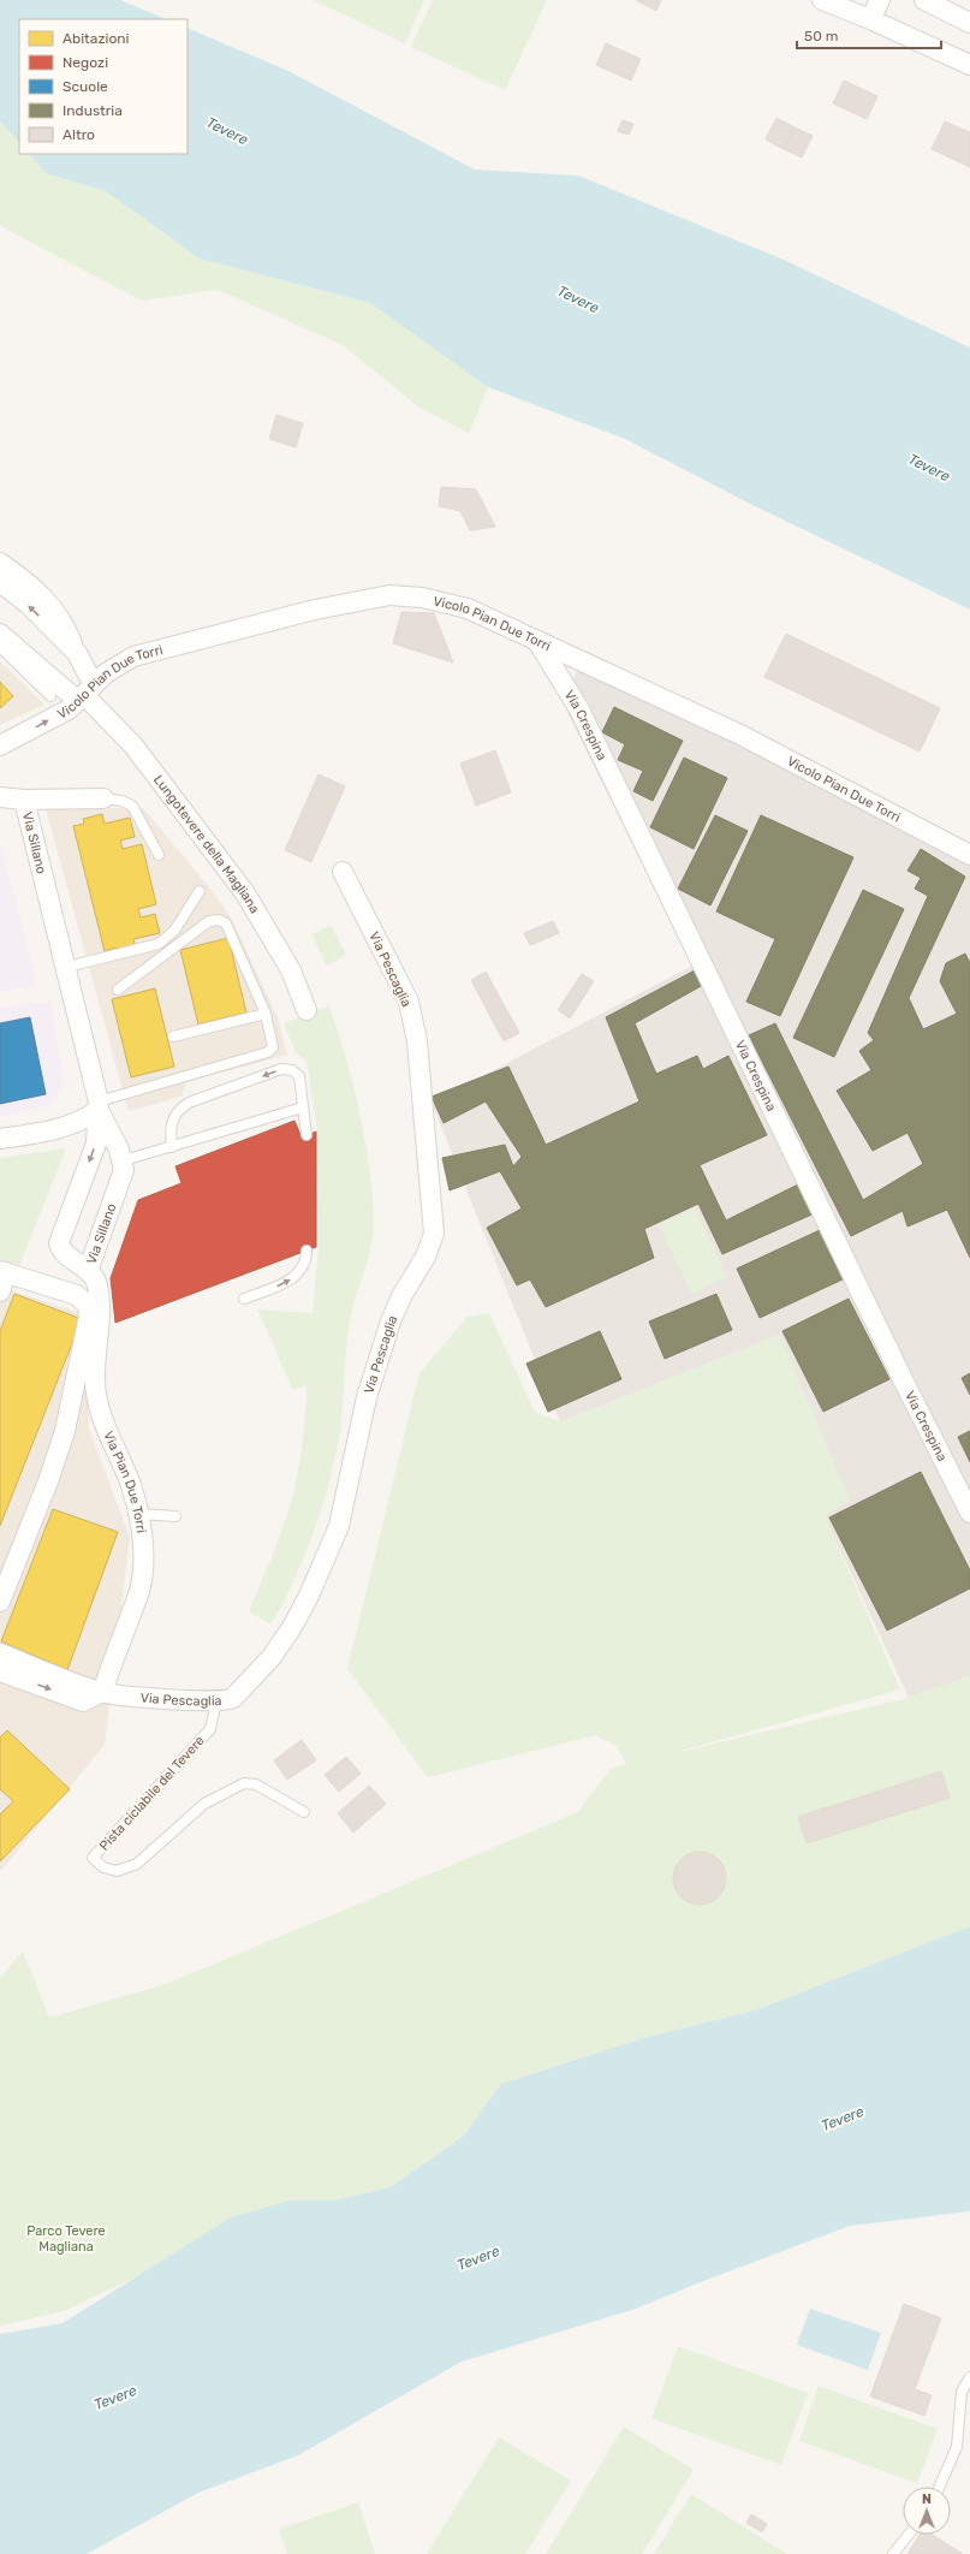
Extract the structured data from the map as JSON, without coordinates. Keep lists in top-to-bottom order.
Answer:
{
  "streets": {
    "street": [
      "Vicolo Pian Due Torri",
      "Via Crespina",
      "Via Sillano",
      "Lungotevere della Magliana",
      "Via Pescaglia",
      "Via Pian Due Torri"
    ],
    "lane": ["Pista ciclabile del Tevere"]
  },
  "crossings": [
    ["Vicolo Pian Due Torri", "Via Crespina"],
    ["Vicolo Pian Due Torri", "Lungotevere della Magliana"],
    ["Via Sillano", "Via Pian Due Torri"],
    ["Via Pescaglia", "Via Pian Due Torri"],
    ["Via Pescaglia", "Pista ciclabile del Tevere"]
  ],
  "water": ["Tevere"],
  "parks": ["Parco Tevere Magliana"],
  "legend": [
    "Abitazioni",
    "Negozi",
    "Scuole",
    "Industria",
    "Altro"
  ],
  "scale_bar": "50 m",
  "north": "top"
}
